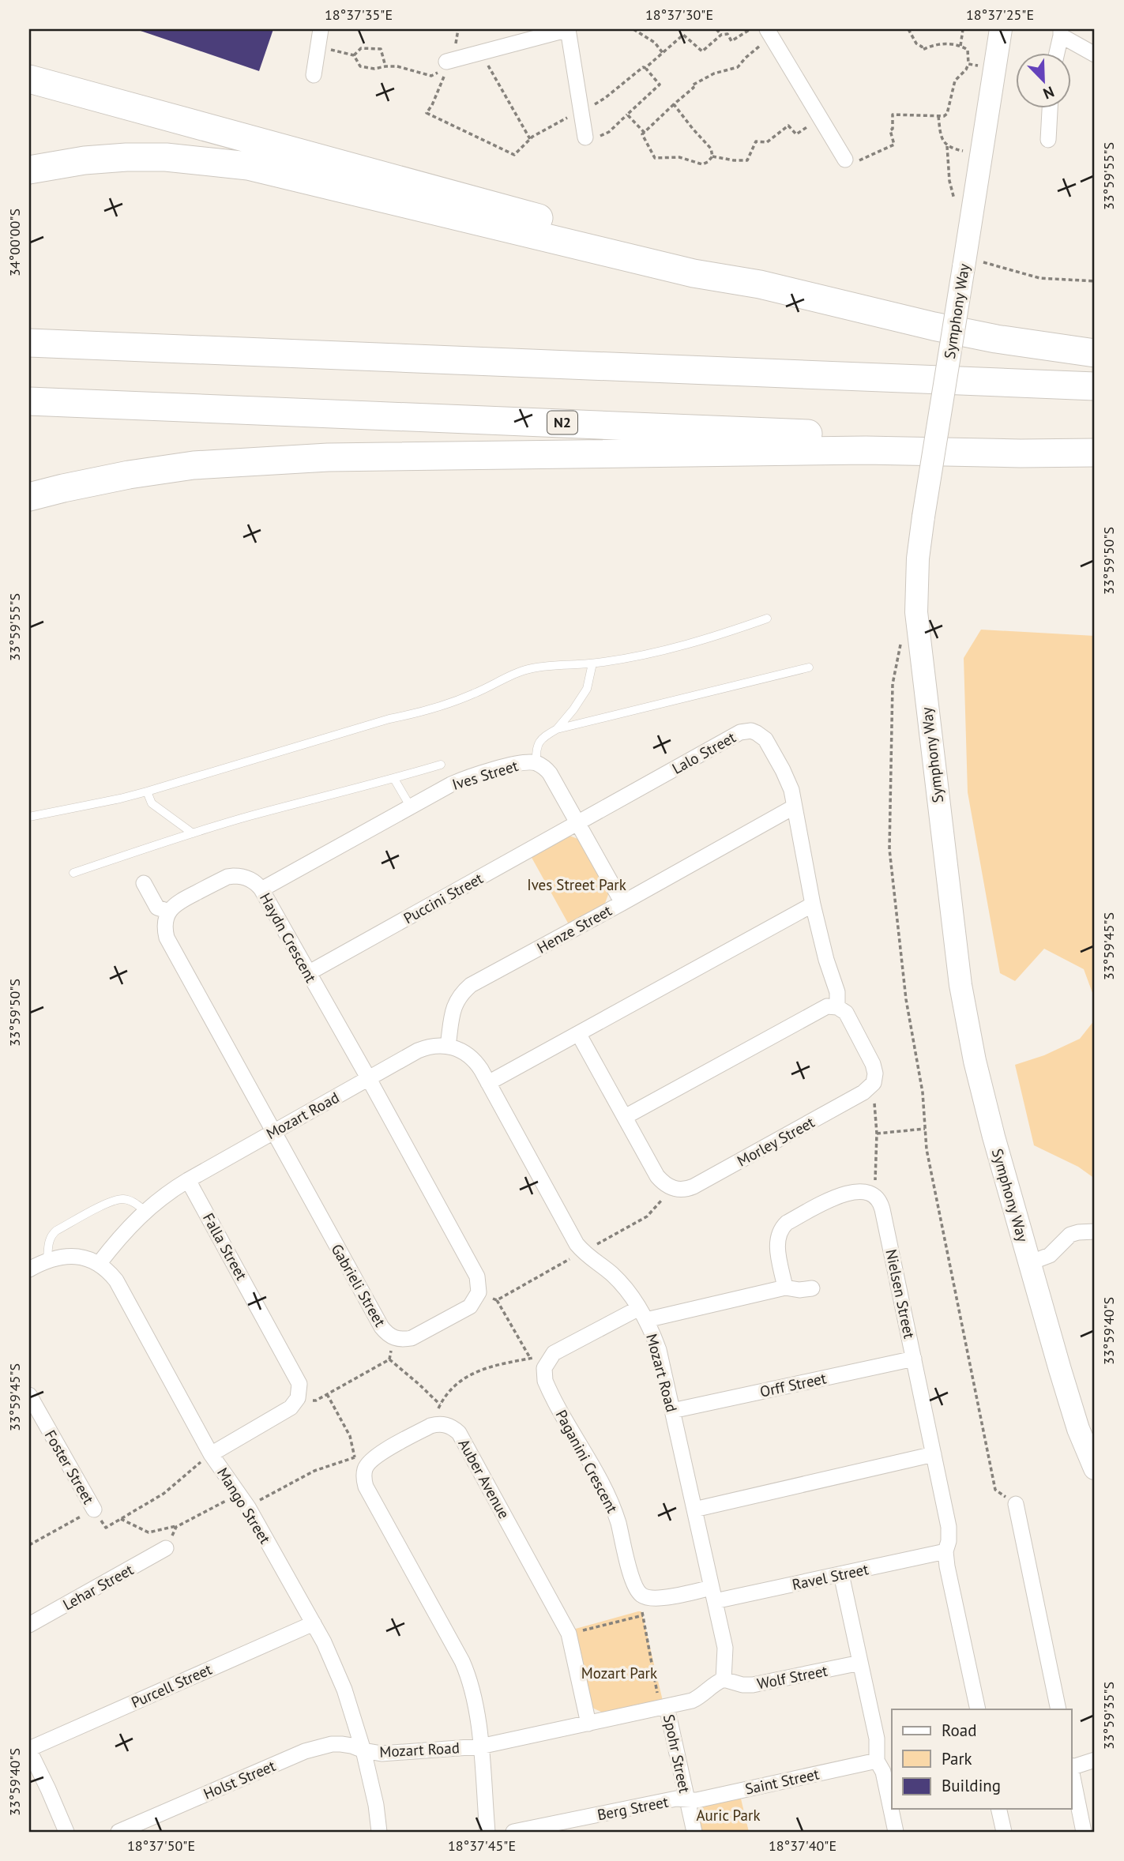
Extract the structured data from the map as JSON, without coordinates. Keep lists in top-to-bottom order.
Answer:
{
  "streets": {
    "highway": ["N2"],
    "main road": ["Symphony Way"],
    "street": [
      "Lalo Street",
      "Ives Street",
      "Puccini Street",
      "Henze Street",
      "Haydn Crescent",
      "Mozart Road",
      "Morley Street",
      "Falla Street",
      "Gabrieli Street",
      "Nielsen Street",
      "Orff Street",
      "Paganini Crescent",
      "Foster Street",
      "Auber Avenue",
      "Mango Street",
      "Ravel Street",
      "Lehar Street",
      "Wolf Street",
      "Purcell Street",
      "Spohr Street",
      "Holst Street",
      "Saint Street",
      "Berg Street"
    ]
  },
  "crossings": [
    ["Lalo Street", "Ives Street"],
    ["Lalo Street", "Puccini Street"],
    ["Lalo Street", "Henze Street"],
    ["Ives Street", "Puccini Street"],
    ["Ives Street", "Henze Street"],
    ["Ives Street", "Haydn Crescent"],
    ["Puccini Street", "Haydn Crescent"],
    ["Henze Street", "Mozart Road"],
    ["Haydn Crescent", "Mozart Road"],
    ["Haydn Crescent", "Gabrieli Street"],
    ["Mozart Road", "Falla Street"],
    ["Mozart Road", "Gabrieli Street"],
    ["Mozart Road", "Orff Street"],
    ["Mozart Road", "Auber Avenue"],
    ["Mozart Road", "Mango Street"],
    ["Mozart Road", "Ravel Street"],
    ["Mozart Road", "Wolf Street"],
    ["Mozart Road", "Spohr Street"],
    ["Mozart Road", "Holst Street"],
    ["Nielsen Street", "Orff Street"],
    ["Mango Street", "Purcell Street"],
    ["Mango Street", "Holst Street"],
    ["Spohr Street", "Saint Street"],
    ["Spohr Street", "Berg Street"],
    ["Saint Street", "Berg Street"]
  ],
  "parks": ["Ives Street Park", "Mozart Park", "Auric Park"],
  "legend": ["Road", "Park", "Building"],
  "north": "bottom right",
  "coordinates": [
    "18°37'35\"E",
    "18°37'30\"E",
    "18°37'25\"E",
    "33°59'55\"S",
    "34°00'00\"S",
    "33°59'50\"S",
    "33°59'45\"S",
    "33°59'40\"S",
    "33°59'35\"S",
    "18°37'50\"E",
    "18°37'45\"E",
    "18°37'40\"E"
  ]
}
